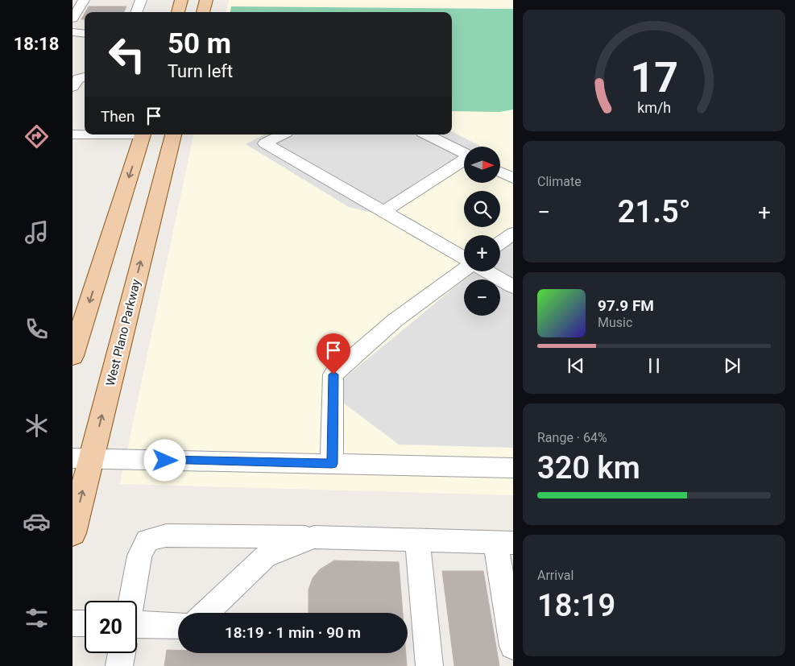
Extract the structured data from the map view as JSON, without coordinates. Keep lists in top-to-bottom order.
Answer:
{
  "streets": {
    "main road": ["West Plano Parkway"]
  },
  "north": "right",
  "page": {
    "tabs": "18:18",
    "turn": ["50 m", "Turn left"],
    "then": "Then",
    "tile": [
      "Climate",
      ["Range · 64%", "320 km"],
      ["Arrival", "18:19"]
    ],
    "map_buttons": ["+", "−"],
    "heat": ["−", "21.5°", "+"],
    "song": ["97.9 FM", "Music"],
    "limit": "20",
    "trip": "18:19 · 1 min · 90 m",
    "gauge": ["17", "km/h"]
  }
}
